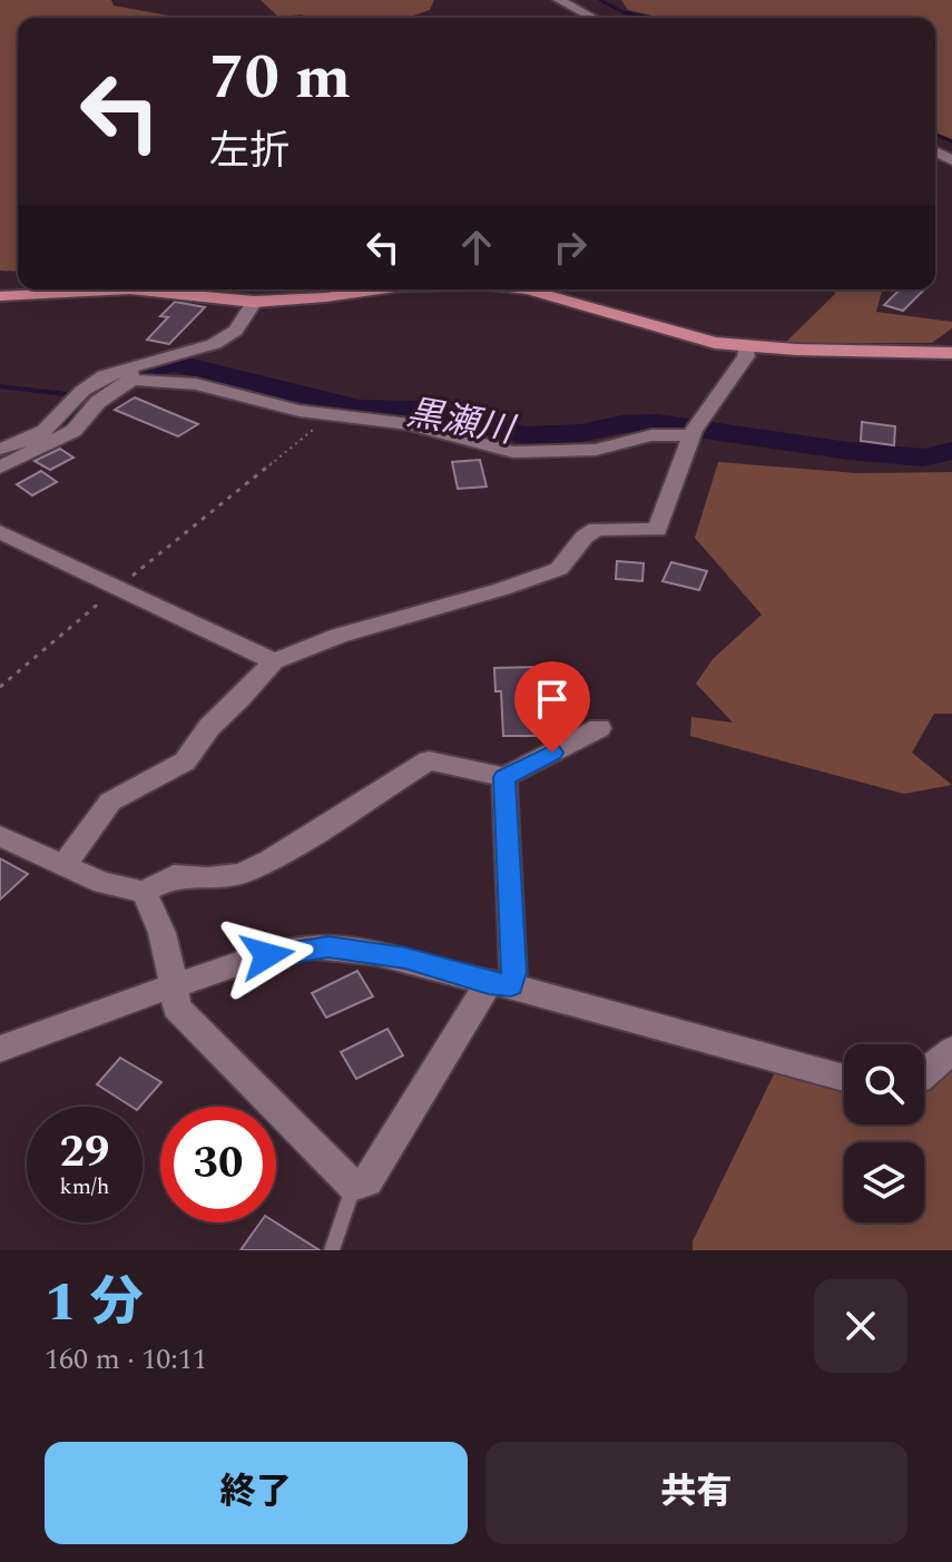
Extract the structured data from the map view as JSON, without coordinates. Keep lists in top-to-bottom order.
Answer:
{
  "water": ["黒瀬川"],
  "page": {
    "turn": ["70 m", "左折"],
    "speed": "29 km/h",
    "limit": "30",
    "heading": ["1 分", "160 m · 10:11"],
    "buttons": ["終了", "共有"]
  }
}
